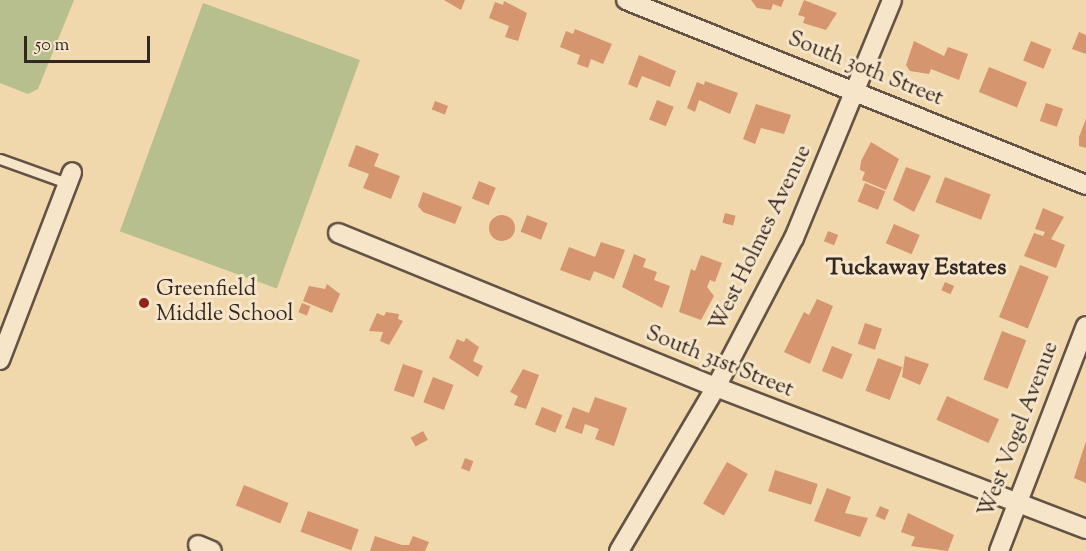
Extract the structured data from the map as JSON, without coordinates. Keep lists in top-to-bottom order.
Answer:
{
  "streets": {
    "street": [
      "South 30th Street",
      "West Holmes Avenue",
      "South 31st Street",
      "West Vogel Avenue"
    ]
  },
  "crossings": [
    ["South 30th Street", "West Holmes Avenue"],
    ["West Holmes Avenue", "South 31st Street"],
    ["South 31st Street", "West Vogel Avenue"]
  ],
  "districts": ["Tuckaway Estates"],
  "places": ["Greenfield Middle School"],
  "scale_bar": "50 m"
}
